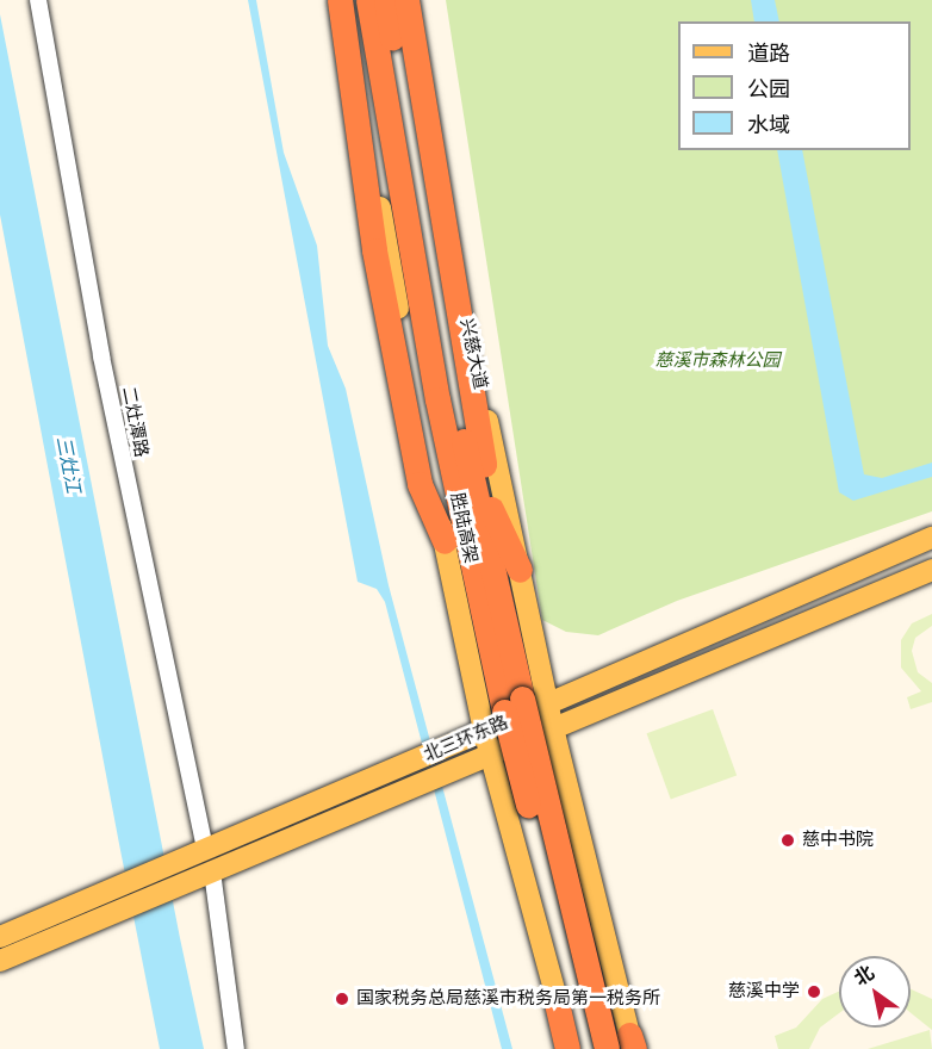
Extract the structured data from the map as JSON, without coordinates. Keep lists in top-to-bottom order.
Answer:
{
  "streets": {
    "highway": ["胜陆高架"],
    "main road": ["兴慈大道", "北三环东路"],
    "street": ["二灶潭路"]
  },
  "crossings": [
    ["兴慈大道", "北三环东路"],
    ["二灶潭路", "北三环东路"]
  ],
  "water": ["三灶江"],
  "parks": ["慈溪市森林公园"],
  "places": ["慈中书院", "慈溪中学", "国家税务总局慈溪市税务局第一税务所"],
  "legend": ["道路", "公园", "水域"],
  "north": "top left"
}
